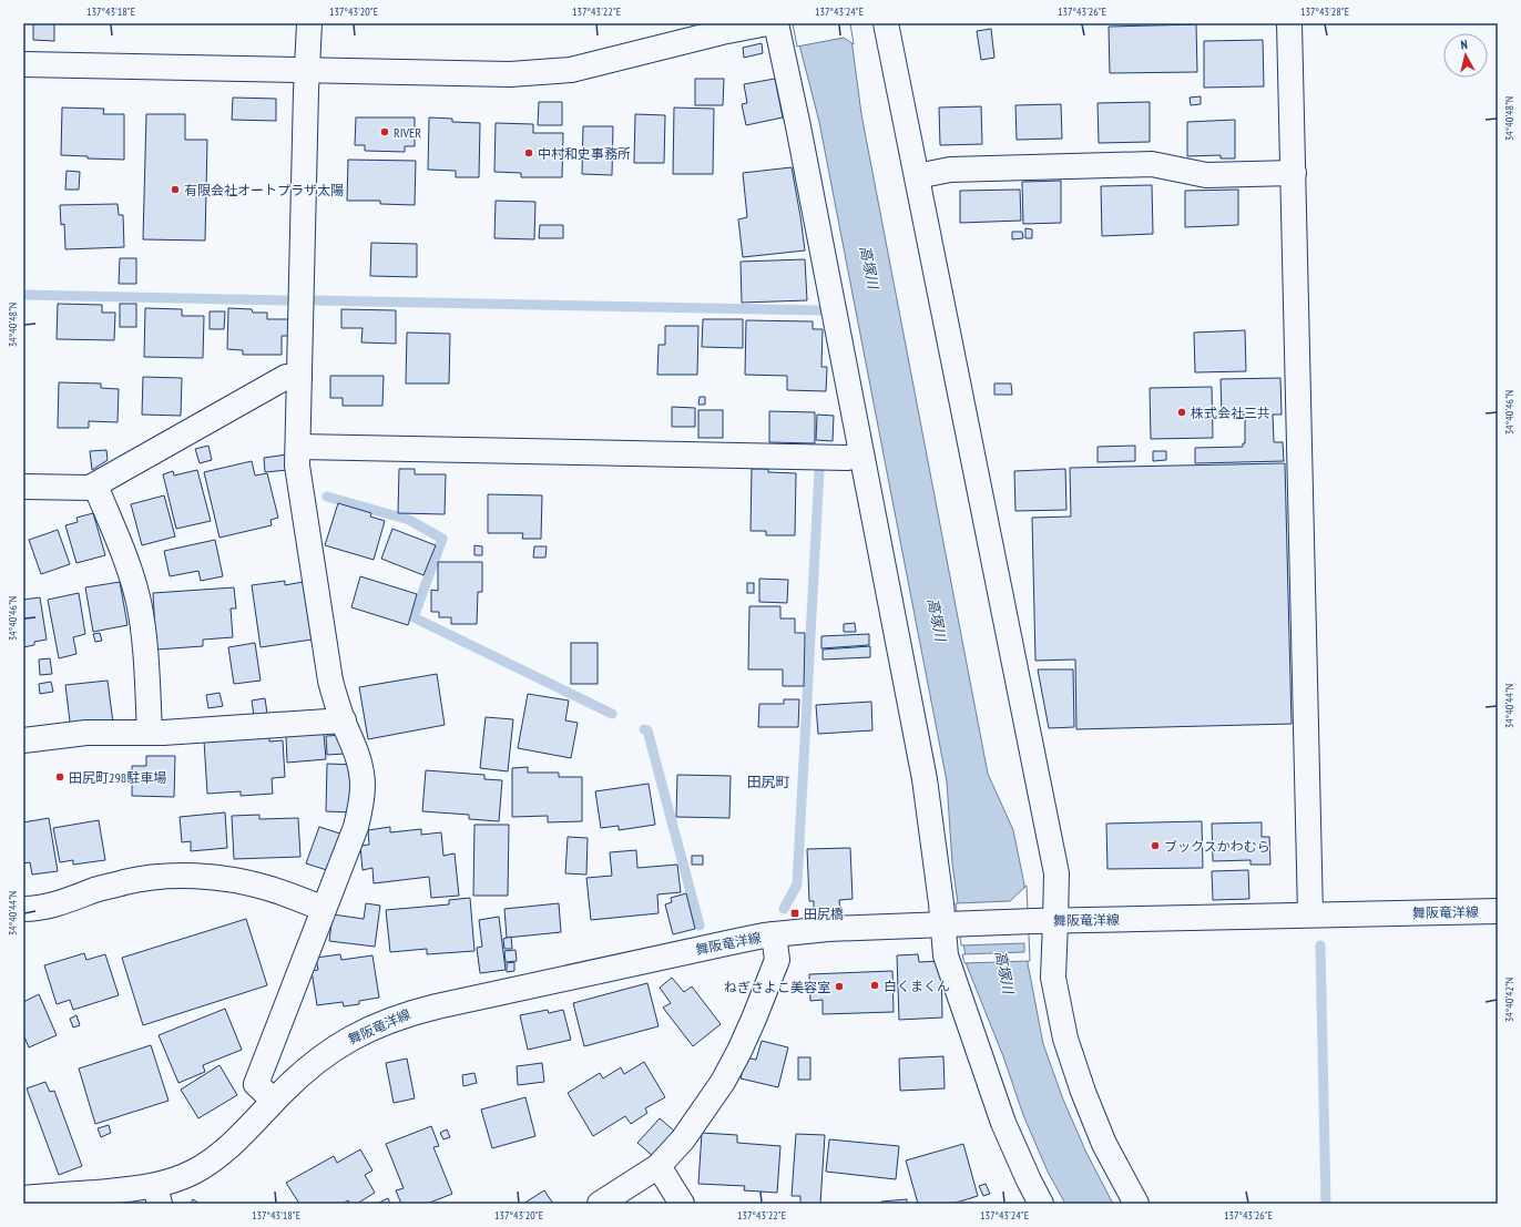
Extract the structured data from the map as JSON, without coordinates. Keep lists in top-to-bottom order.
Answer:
{
  "streets": {
    "street": ["舞阪竜洋線"]
  },
  "districts": ["田尻町"],
  "water": ["高塚川"],
  "places": {
    "other": [
      "RIVER",
      "中村和史事務所",
      "有限会社オートプラザ太陽",
      "株式会社三共",
      "田尻町298駐車場",
      "ブックスかわむら",
      "白くまくん",
      "ねぎさよこ美容室"
    ],
    "transit": ["田尻橋"]
  },
  "north": "top",
  "coordinates": [
    "137°43'18\"E",
    "137°43'20\"E",
    "137°43'22\"E",
    "137°43'24\"E",
    "137°43'26\"E",
    "137°43'28\"E",
    "34°40'48\"N",
    "34°40'46\"N",
    "34°40'44\"N",
    "34°40'42\"N"
  ]
}
